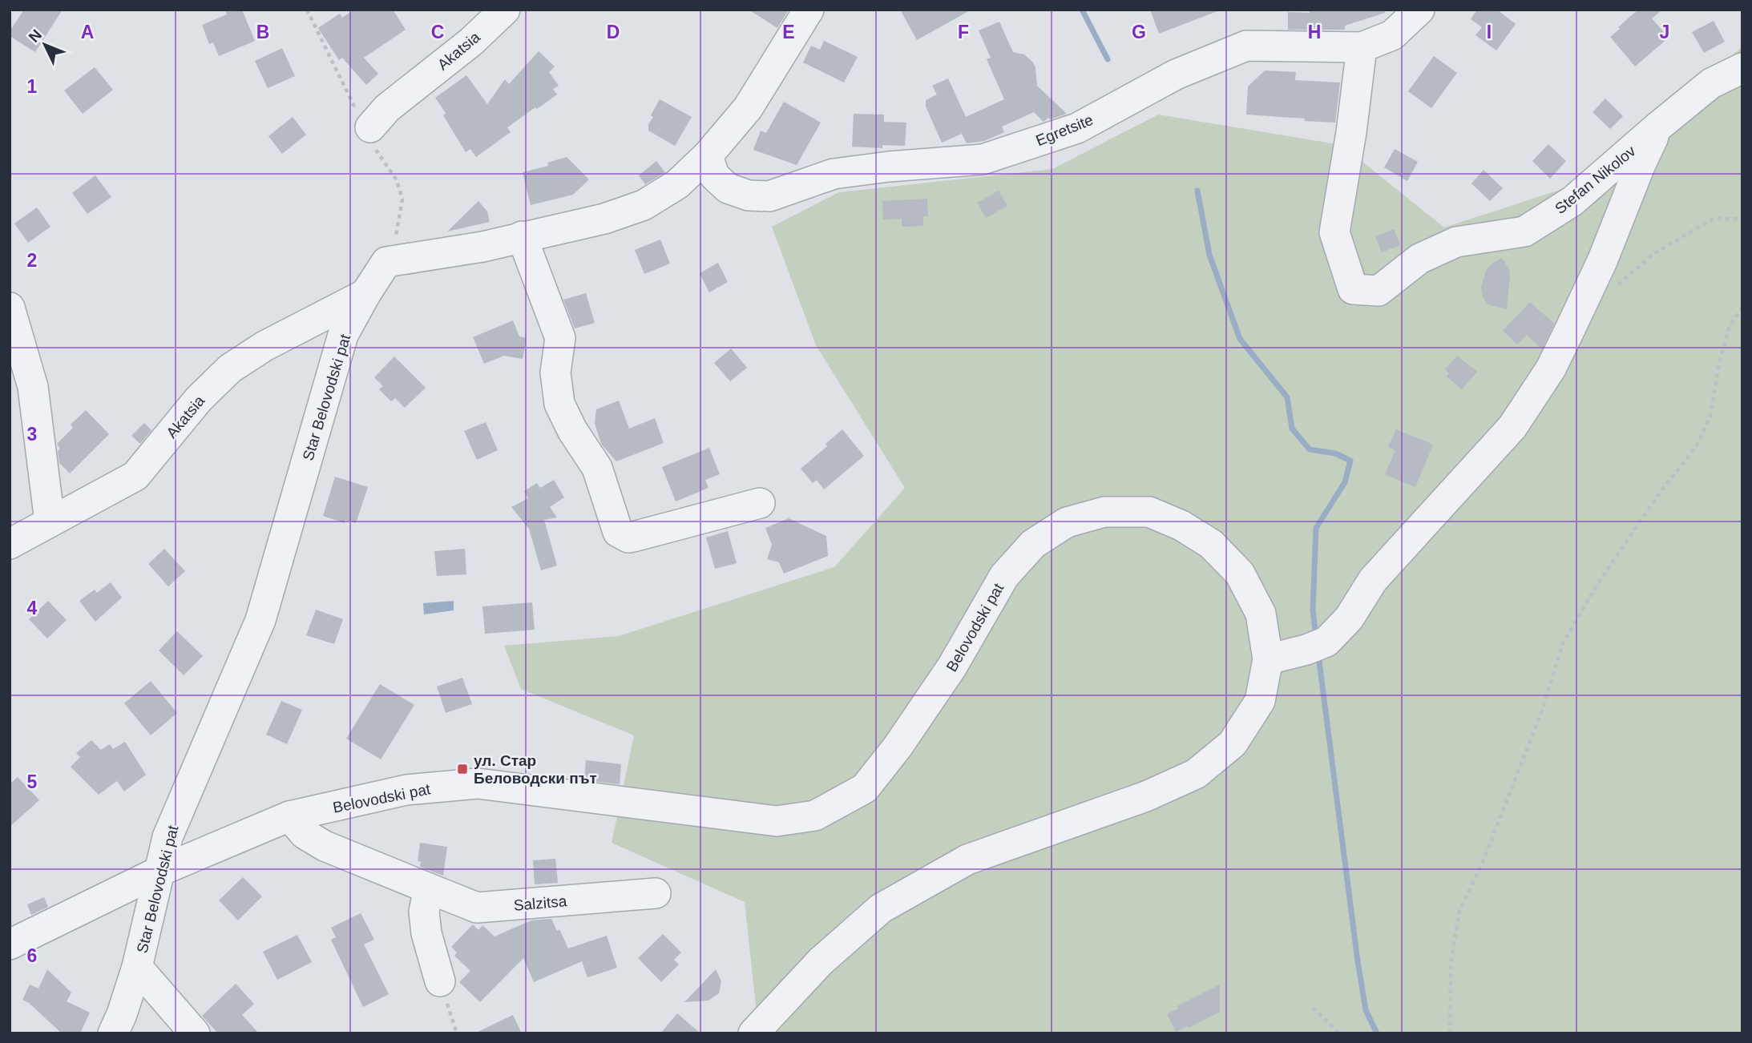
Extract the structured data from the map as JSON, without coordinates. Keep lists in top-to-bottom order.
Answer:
{
  "streets": {
    "street": [
      "Akatsia",
      "Egretsite",
      "Stefan Nikolov",
      "Star Belovodski pat",
      "Belovodski pat",
      "Salzitsa"
    ]
  },
  "crossings": [
    ["Akatsia", "Star Belovodski pat"],
    ["Egretsite", "Stefan Nikolov"],
    ["Star Belovodski pat", "Belovodski pat"],
    ["Belovodski pat", "Salzitsa"]
  ],
  "places": {
    "transit": ["ул. Стар Беловодски път"]
  },
  "north": "top left",
  "grid": {
    "columns": [
      "A",
      "B",
      "C",
      "D",
      "E",
      "F",
      "G",
      "H",
      "I",
      "J"
    ],
    "rows": [
      "1",
      "2",
      "3",
      "4",
      "5",
      "6"
    ]
  }
}
